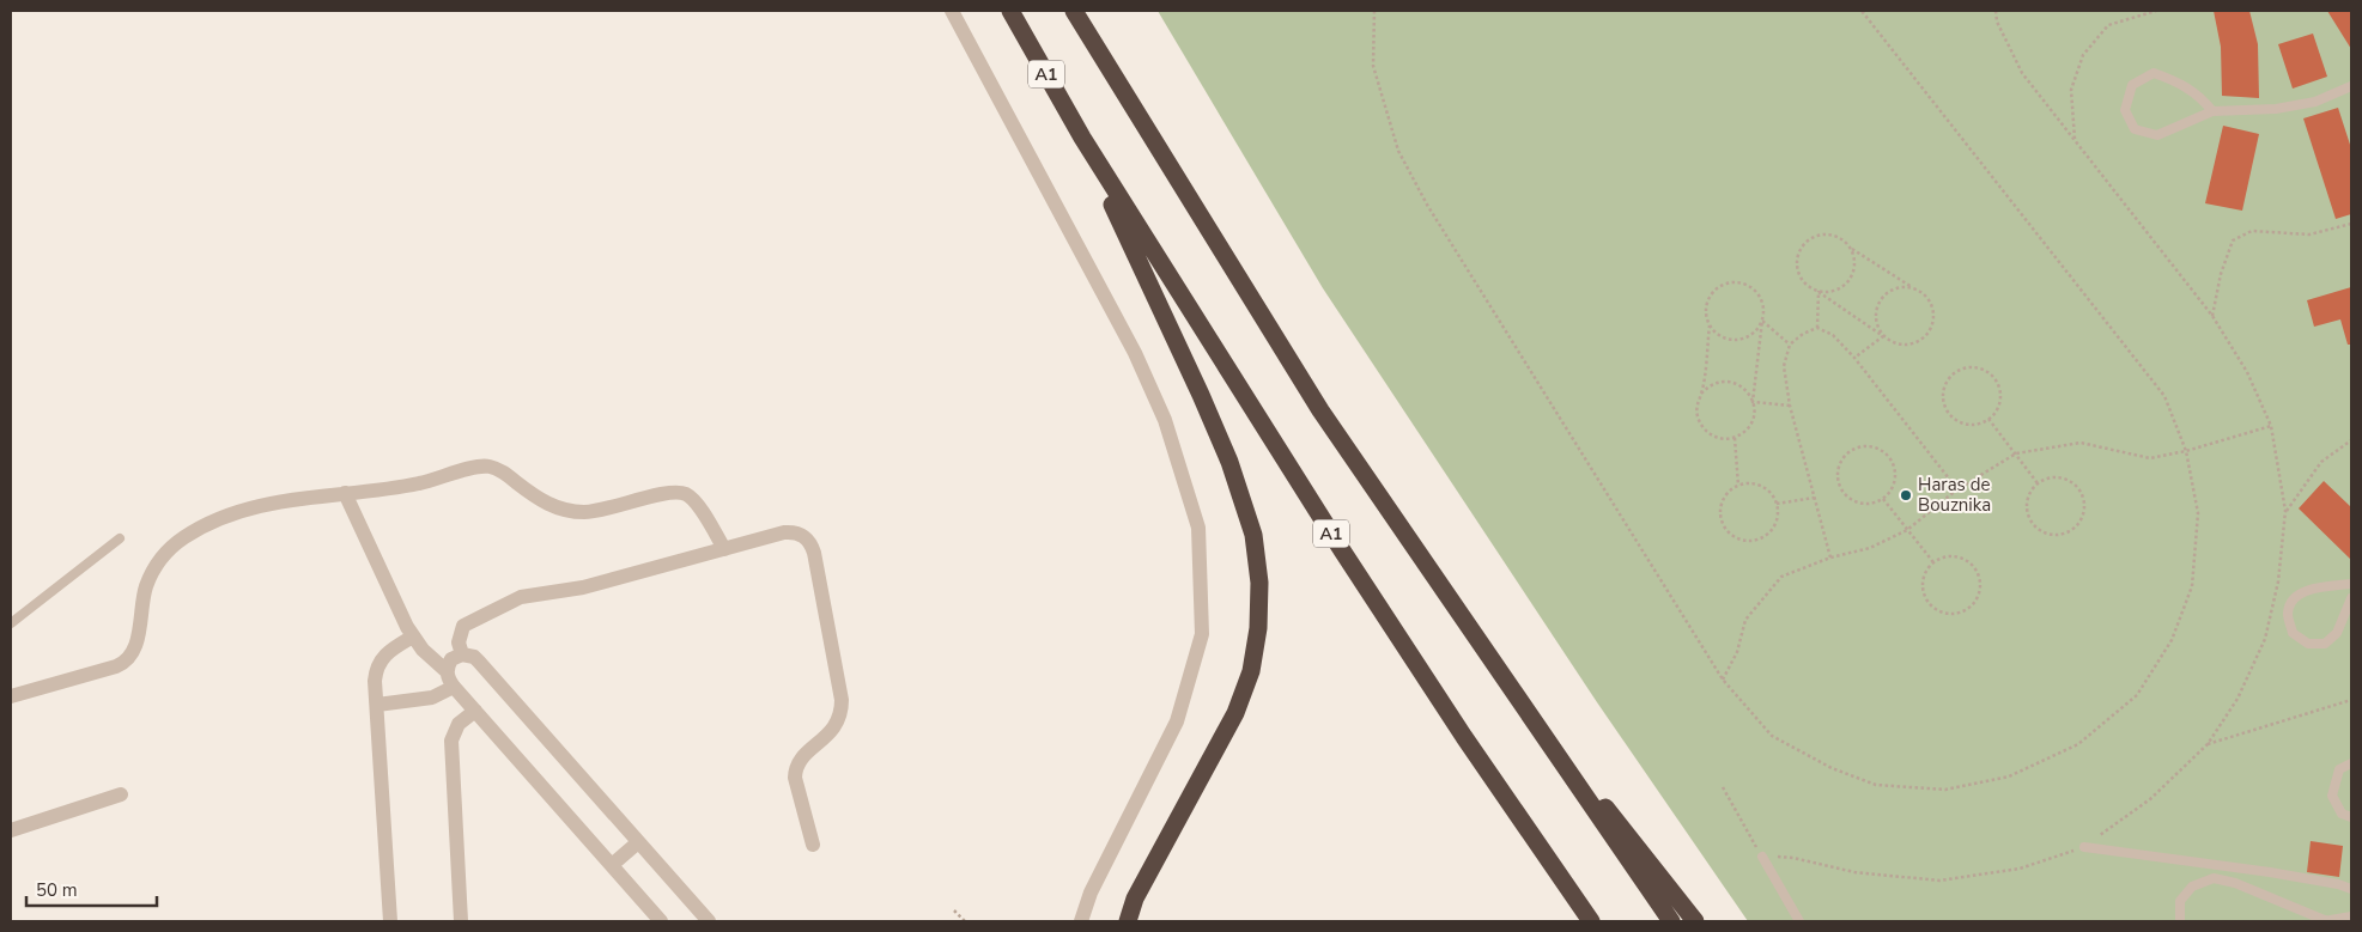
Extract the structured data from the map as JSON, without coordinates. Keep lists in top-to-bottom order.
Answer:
{
  "streets": {
    "highway": ["A1"]
  },
  "places": ["Haras de Bouznika"],
  "scale_bar": "50 m"
}
